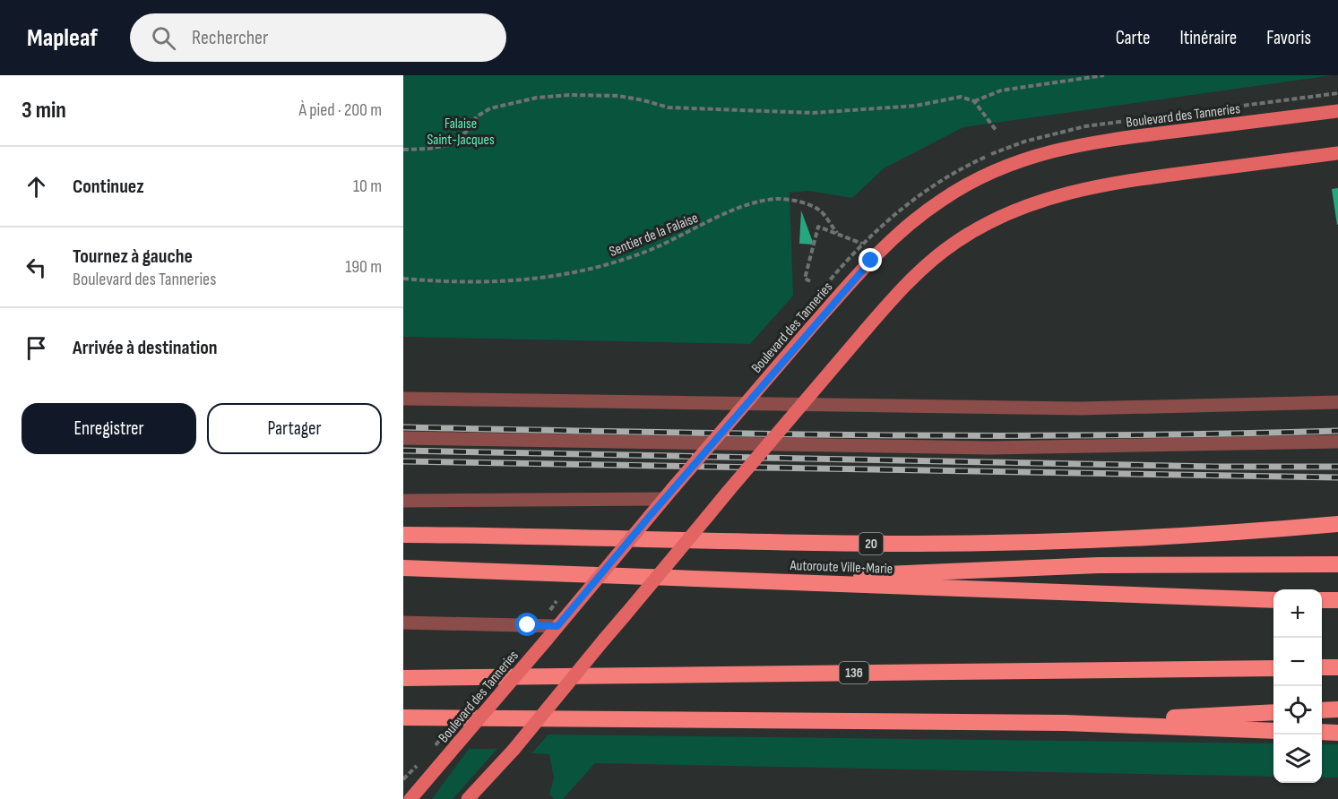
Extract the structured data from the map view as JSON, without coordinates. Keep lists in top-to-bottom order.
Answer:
{
  "streets": {
    "highway": ["20", "Autoroute Ville-Marie", "136"],
    "main road": ["Boulevard des Tanneries"],
    "path": ["Sentier de la Falaise"]
  },
  "parks": ["Falaise Saint-Jacques"],
  "page": {
    "header": "Mapleaf",
    "search": "Rechercher",
    "nav": ["Carte", "Itinéraire", "Favoris"],
    "heading": ["3 min", "À pied · 200 m"],
    "list": [
      ["Continuez", "10 m"],
      ["Tournez à gauche", "Boulevard des Tanneries", "190 m"],
      "Arrivée à destination"
    ],
    "buttons": ["Enregistrer", "Partager"],
    "map_buttons": ["+", "−"]
  }
}
